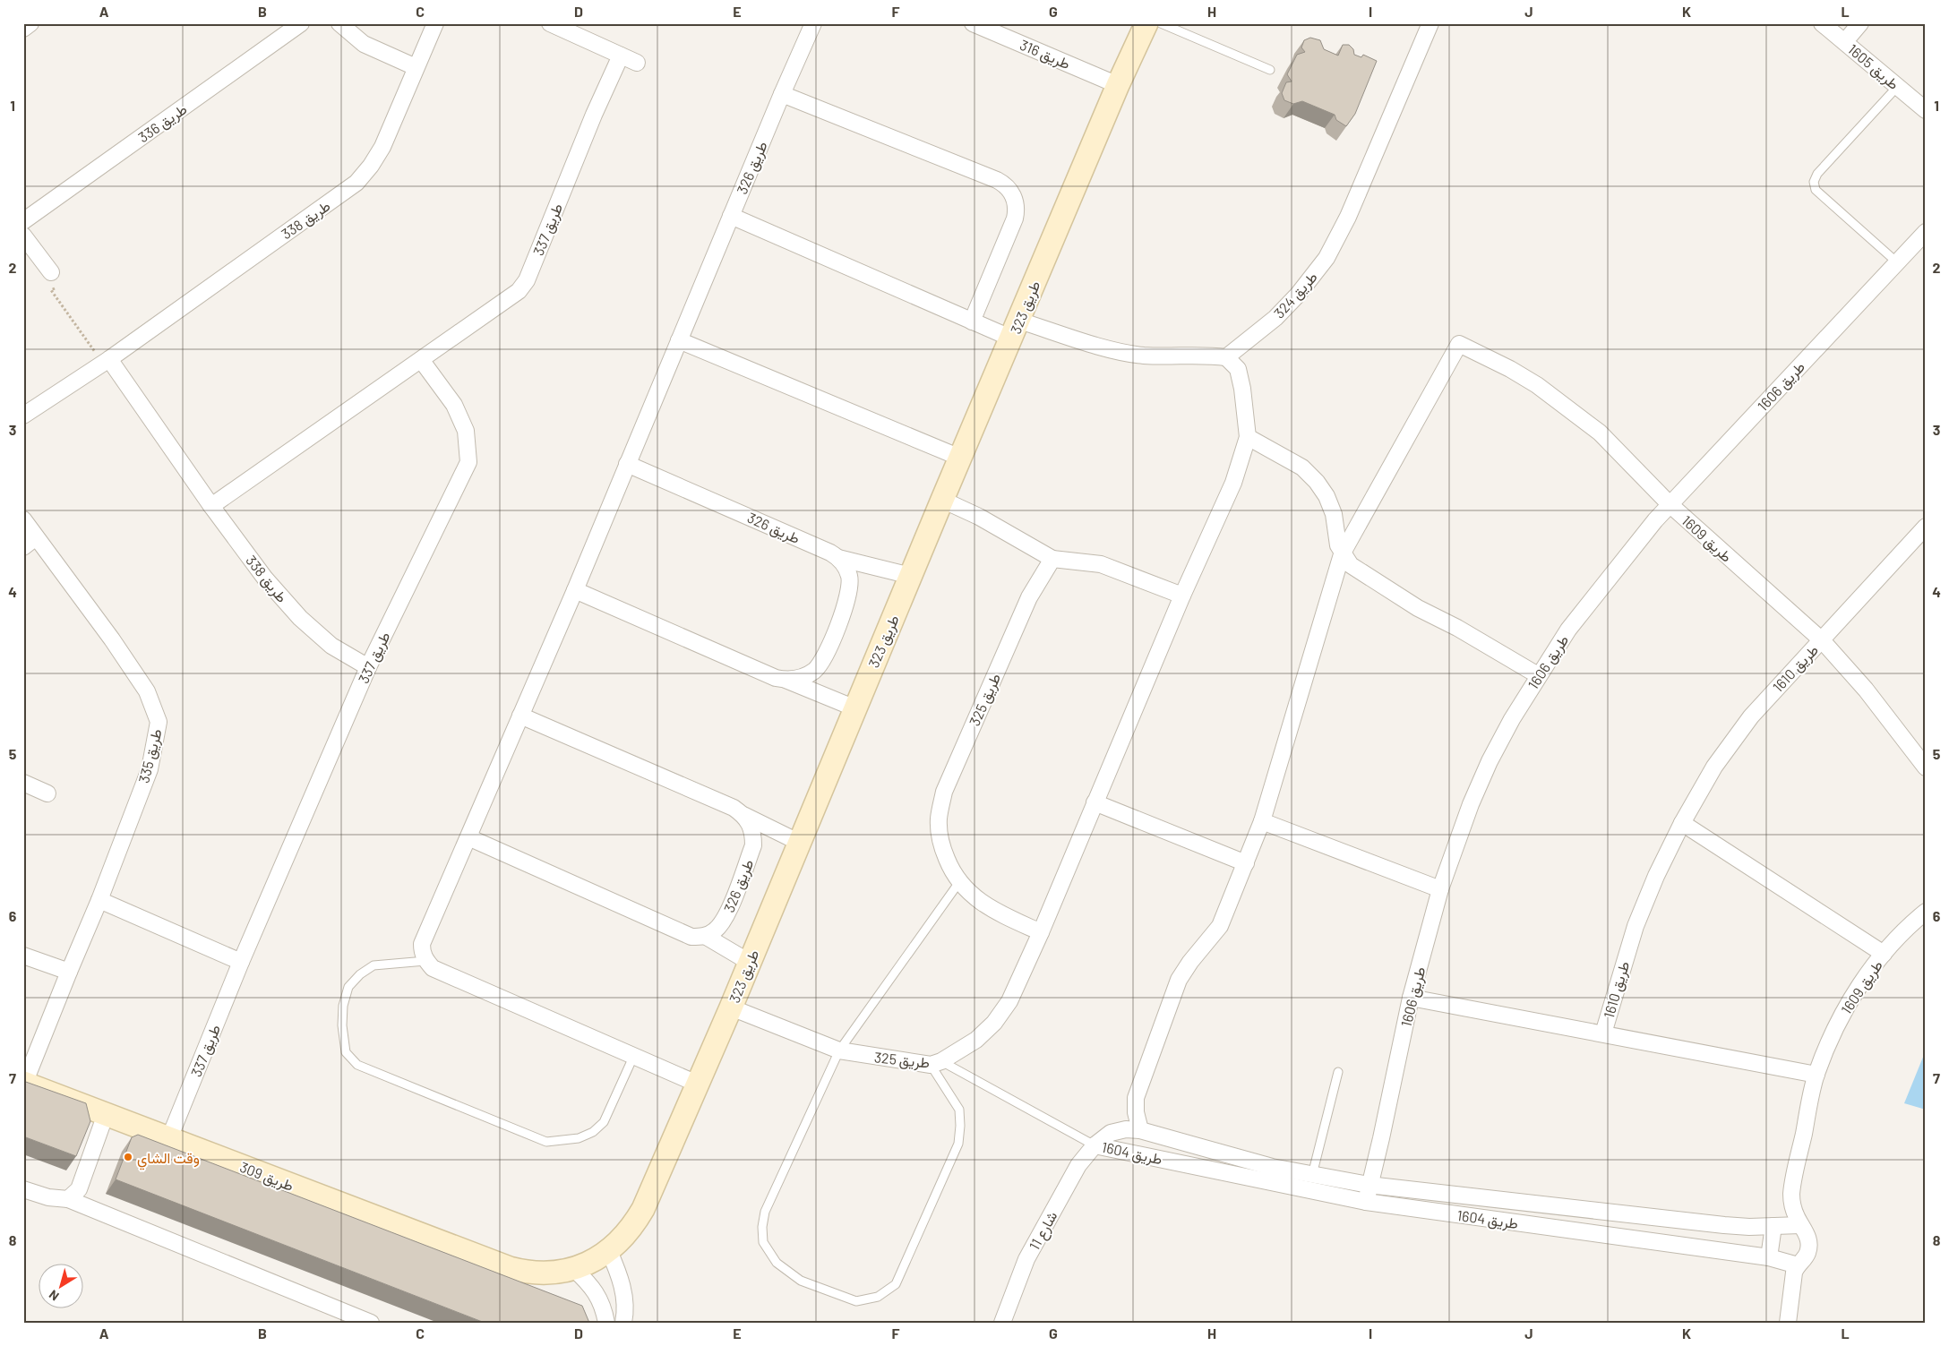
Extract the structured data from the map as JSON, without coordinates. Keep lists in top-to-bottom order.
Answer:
{
  "streets": {
    "street": [
      "طريق 316",
      "طريق 1605",
      "طريق 336",
      "طريق 326",
      "طريق 338",
      "طريق 337",
      "طريق 324",
      "طريق 323",
      "طريق 1606",
      "طريق 1609",
      "طريق 1610",
      "طريق 325",
      "طريق 335",
      "طريق 1604",
      "طريق 309",
      "شارع 11"
    ]
  },
  "crossings": [
    ["طريق 316", "طريق 323"],
    ["طريق 326", "طريق 323"],
    ["طريق 338", "طريق 337"],
    ["طريق 337", "طريق 309"],
    ["طريق 324", "طريق 325"],
    ["طريق 323", "طريق 325"],
    ["طريق 323", "طريق 309"],
    ["طريق 1606", "طريق 1609"],
    ["طريق 1606", "طريق 1610"],
    ["طريق 1606", "طريق 1604"],
    ["طريق 1609", "طريق 1610"],
    ["طريق 335", "طريق 309"],
    ["طريق 1604", "شارع 11"]
  ],
  "places": ["وقت الشاي"],
  "north": "bottom left",
  "grid": {
    "columns": [
      "A",
      "B",
      "C",
      "D",
      "E",
      "F",
      "G",
      "H",
      "I",
      "J",
      "K",
      "L"
    ],
    "rows": [
      "1",
      "2",
      "3",
      "4",
      "5",
      "6",
      "7",
      "8"
    ]
  }
}
